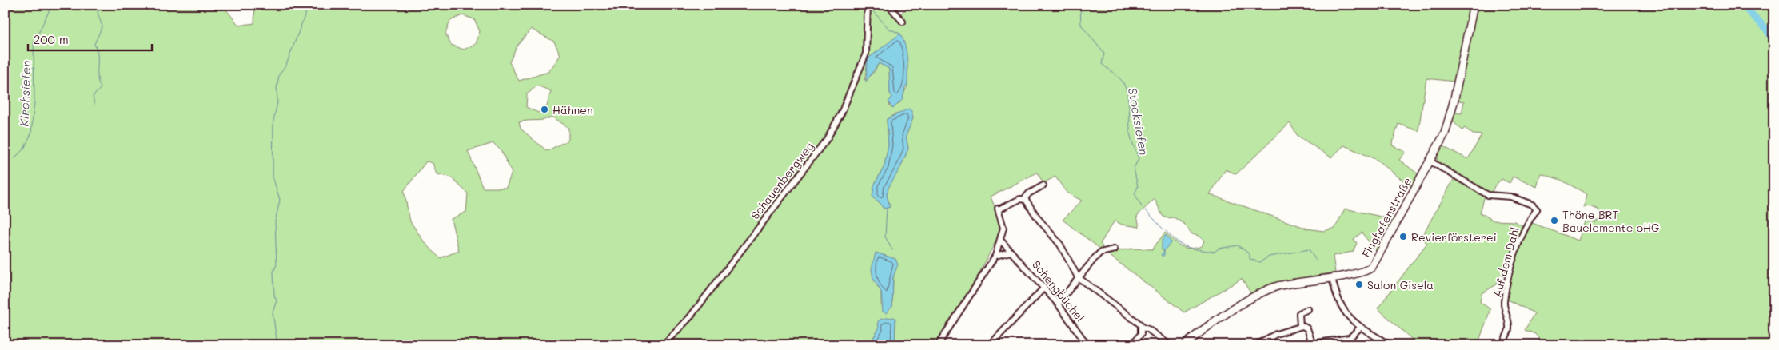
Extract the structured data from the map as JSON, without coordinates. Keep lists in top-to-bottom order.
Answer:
{
  "streets": {
    "main road": ["Flughafenstraße"],
    "street": ["Schauenbergweg", "Auf dem Dahl", "Schengbüchel"]
  },
  "crossings": [
    ["Flughafenstraße", "Auf dem Dahl"]
  ],
  "water": ["Kirchsiefen", "Stocksiefen"],
  "places": [
    "Hähnen",
    "Thöne BRT Bauelemente oHG",
    "Revierförsterei",
    "Salon Gisela"
  ],
  "scale_bar": "200 m"
}
